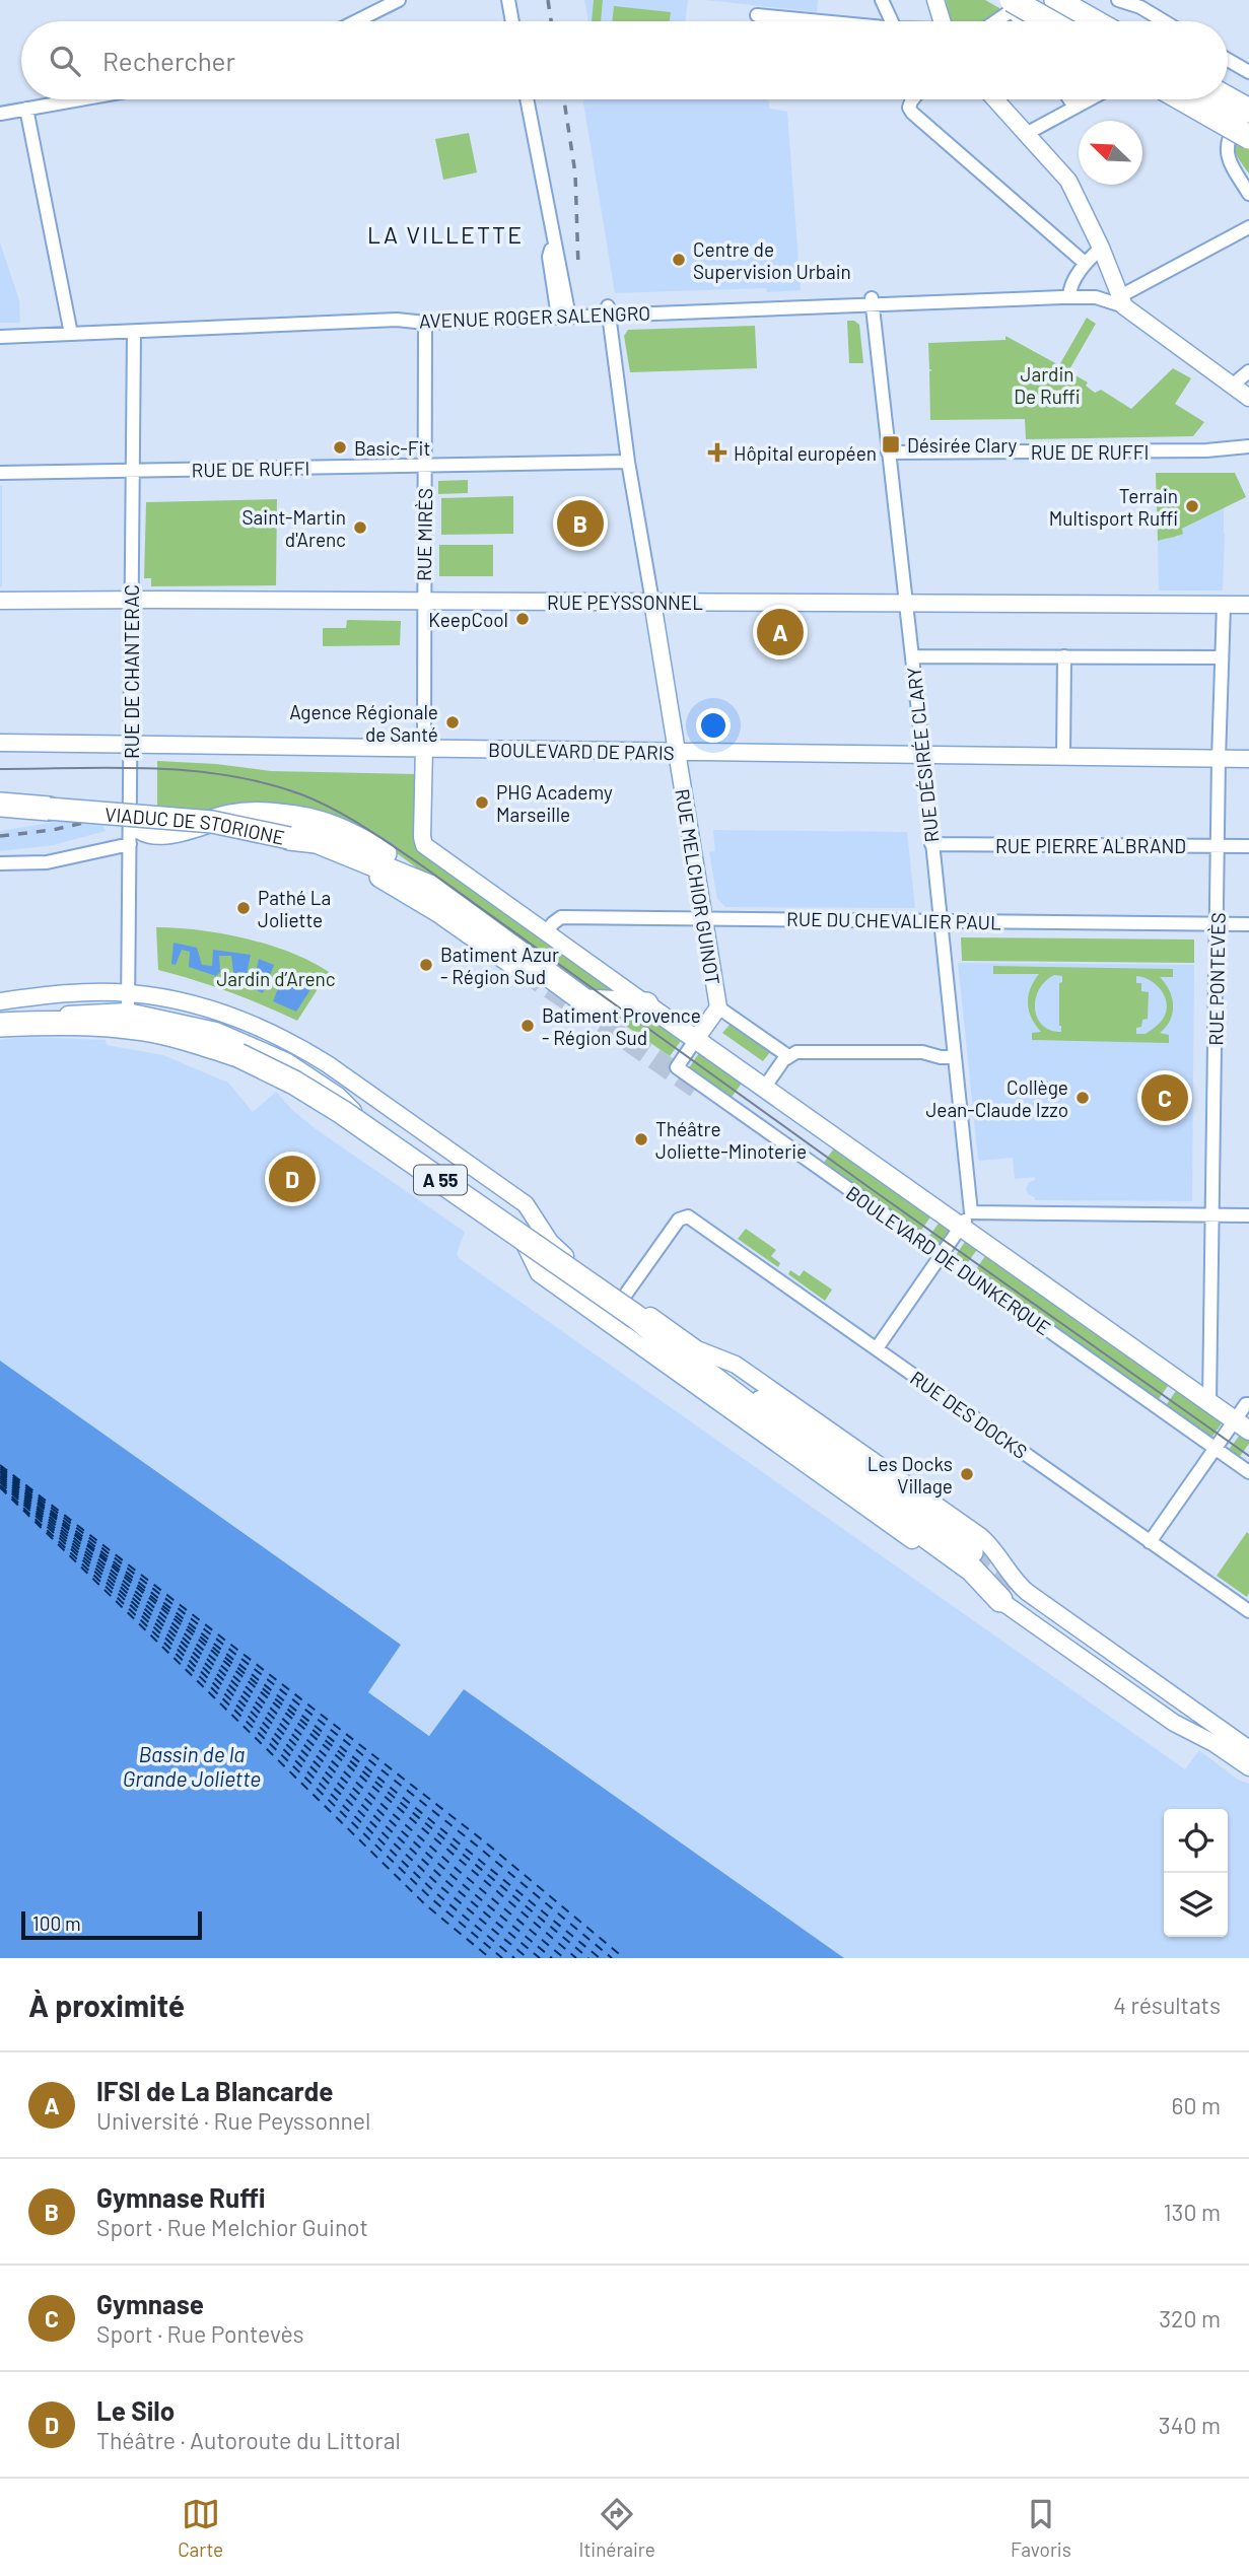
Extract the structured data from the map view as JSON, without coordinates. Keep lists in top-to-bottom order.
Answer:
{
  "streets": {
    "highway": ["VIADUC DE STORIONE", "A 55"],
    "main road": ["BOULEVARD DE DUNKERQUE"],
    "street": [
      "AVENUE ROGER SALENGRO",
      "RUE DE RUFFI",
      "RUE MIRÈS",
      "RUE PEYSSONNEL",
      "RUE DE CHANTERAC",
      "BOULEVARD DE PARIS",
      "RUE DÉSIRÉE CLARY",
      "RUE PIERRE ALBRAND",
      "RUE MELCHIOR GUINOT",
      "RUE DU CHEVALIER PAUL",
      "RUE PONTEVÈS",
      "RUE DES DOCKS"
    ]
  },
  "crossings": [
    ["AVENUE ROGER SALENGRO", "RUE MIRÈS"],
    ["AVENUE ROGER SALENGRO", "RUE DE CHANTERAC"],
    ["AVENUE ROGER SALENGRO", "RUE DÉSIRÉE CLARY"],
    ["AVENUE ROGER SALENGRO", "RUE MELCHIOR GUINOT"],
    ["RUE DE RUFFI", "RUE MIRÈS"],
    ["RUE DE RUFFI", "RUE DE CHANTERAC"],
    ["RUE DE RUFFI", "RUE DÉSIRÉE CLARY"],
    ["RUE DE RUFFI", "RUE MELCHIOR GUINOT"],
    ["RUE MIRÈS", "RUE PEYSSONNEL"],
    ["RUE MIRÈS", "BOULEVARD DE PARIS"],
    ["RUE MIRÈS", "BOULEVARD DE DUNKERQUE"],
    ["RUE PEYSSONNEL", "RUE DE CHANTERAC"],
    ["RUE PEYSSONNEL", "RUE DÉSIRÉE CLARY"],
    ["RUE PEYSSONNEL", "RUE MELCHIOR GUINOT"],
    ["RUE PEYSSONNEL", "RUE PONTEVÈS"],
    ["RUE DE CHANTERAC", "BOULEVARD DE PARIS"],
    ["BOULEVARD DE PARIS", "RUE DÉSIRÉE CLARY"],
    ["BOULEVARD DE PARIS", "RUE MELCHIOR GUINOT"],
    ["BOULEVARD DE PARIS", "RUE PONTEVÈS"],
    ["BOULEVARD DE PARIS", "BOULEVARD DE DUNKERQUE"],
    ["RUE DÉSIRÉE CLARY", "RUE PIERRE ALBRAND"],
    ["RUE DÉSIRÉE CLARY", "RUE DU CHEVALIER PAUL"],
    ["RUE DÉSIRÉE CLARY", "BOULEVARD DE DUNKERQUE"],
    ["RUE PIERRE ALBRAND", "RUE PONTEVÈS"],
    ["RUE MELCHIOR GUINOT", "RUE DU CHEVALIER PAUL"],
    ["RUE MELCHIOR GUINOT", "BOULEVARD DE DUNKERQUE"],
    ["RUE DU CHEVALIER PAUL", "RUE PONTEVÈS"],
    ["RUE DU CHEVALIER PAUL", "BOULEVARD DE DUNKERQUE"],
    ["RUE PONTEVÈS", "BOULEVARD DE DUNKERQUE"],
    ["A 55", "RUE DES DOCKS"]
  ],
  "districts": ["LA VILLETTE"],
  "water": ["Bassin de la Grande Joliette"],
  "parks": ["Jardin De Ruffi", "Jardin d’Arenc"],
  "places": {
    "other": [
      "Centre de Supervision Urbain",
      "Basic-Fit",
      "Terrain Multisport Ruffi",
      "Saint-Martin d'Arenc",
      "KeepCool",
      "Agence Régionale de Santé",
      "PHG Academy Marseille",
      "Pathé La Joliette",
      "Batiment Azur - Région Sud",
      "Batiment Provence - Région Sud",
      "Collège Jean-Claude Izzo",
      "Théâtre Joliette-Minoterie",
      "Les Docks Village"
    ],
    "transit": ["Désirée Clary"],
    "health": ["Hôpital européen"]
  },
  "scale_bar": "100 m",
  "north": "top left",
  "page": {
    "search": "Rechercher",
    "pins": [
      "B",
      "A",
      "C",
      "D"
    ],
    "scale": "100 m",
    "heading": ["À proximité", "4 résultats"],
    "list": [
      {
        "mark": "A",
        "name": "IFSI de La Blancarde",
        "note": "Université · Rue Peyssonnel",
        "value": "60 m"
      },
      {
        "mark": "B",
        "name": "Gymnase Ruffi",
        "note": "Sport · Rue Melchior Guinot",
        "value": "130 m"
      },
      {
        "mark": "C",
        "name": "Gymnase",
        "note": "Sport · Rue Pontevès",
        "value": "320 m"
      },
      {
        "mark": "D",
        "name": "Le Silo",
        "note": "Théâtre · Autoroute du Littoral",
        "value": "340 m"
      }
    ],
    "nav": ["Carte", "Itinéraire", "Favoris"]
  }
}
